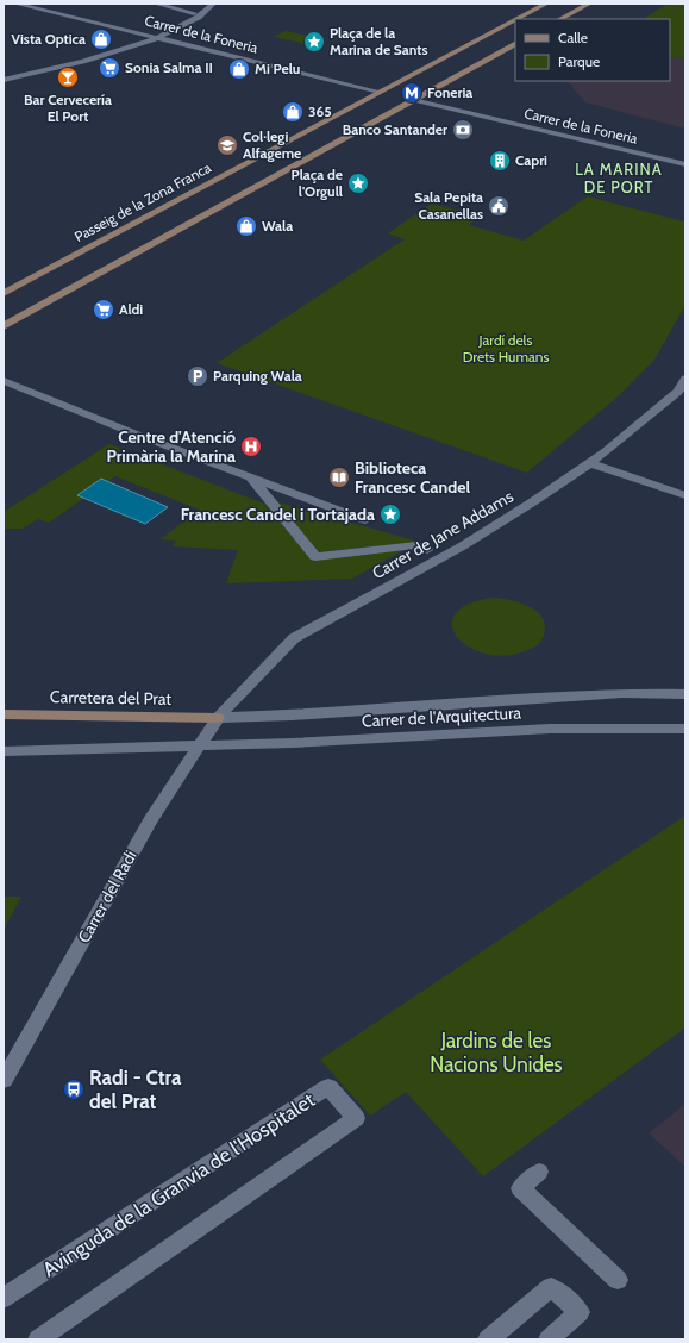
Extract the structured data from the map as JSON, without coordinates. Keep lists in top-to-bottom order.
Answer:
{
  "streets": {
    "main road": ["Passeig de la Zona Franca", "Carretera del Prat"],
    "street": [
      "Carrer de la Foneria",
      "Carrer de Jane Addams",
      "Carrer de l'Arquitectura",
      "Carrer del Radi",
      "Avinguda de la Granvia de l'Hospitalet"
    ]
  },
  "crossings": [
    ["Carrer de la Foneria", "Passeig de la Zona Franca"],
    ["Carrer de Jane Addams", "Carretera del Prat"],
    ["Carrer de Jane Addams", "Carrer de l'Arquitectura"],
    ["Carrer de Jane Addams", "Carrer del Radi"],
    ["Carretera del Prat", "Carrer de l'Arquitectura"],
    ["Carretera del Prat", "Carrer del Radi"],
    ["Carrer de l'Arquitectura", "Carrer del Radi"]
  ],
  "districts": ["LA MARINA DE PORT"],
  "parks": ["Jardí dels Drets Humans", "Jardins de les Nacions Unides"],
  "places": {
    "shop": [
      "Vista Optica",
      "Mi Pelu",
      "365",
      "Wala"
    ],
    "place": ["Plaça de la Marina de Sants", "Plaça de l'Orgull", "Francesc Candel i Tortajada"],
    "supermarket": ["Sonia Salma II", "Aldi"],
    "bar": ["Bar Cervecería El Port"],
    "metro station": ["Foneria"],
    "bank": ["Banco Santander"],
    "school or university": ["Col·legi Alfageme"],
    "building": ["Capri"],
    "public building": ["Sala Pepita Casanellas"],
    "parking": ["Parquing Wala"],
    "hospital": ["Centre d'Atenció Primària la Marina"],
    "library": ["Biblioteca Francesc Candel"],
    "bus stop": ["Radi - Ctra del Prat"]
  },
  "legend": ["Calle", "Parque"]
}
